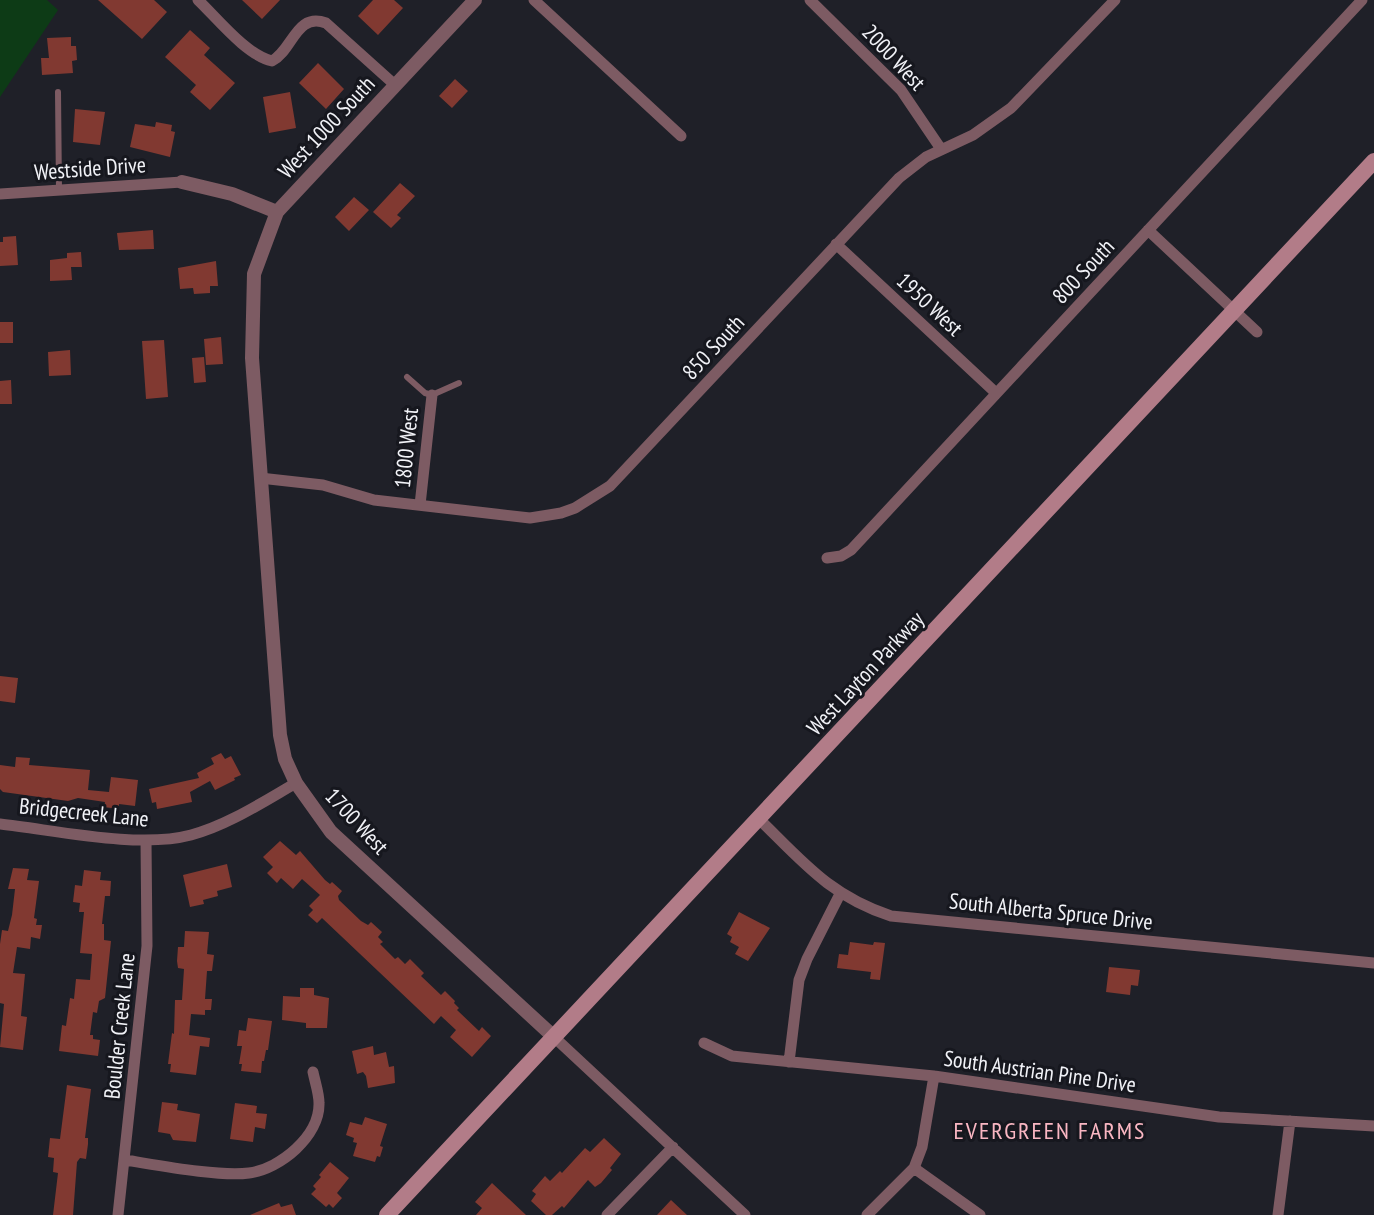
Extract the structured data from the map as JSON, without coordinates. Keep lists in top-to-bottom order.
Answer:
{
  "streets": {
    "main road": ["West Layton Parkway"],
    "street": [
      "2000 West",
      "West 1000 South",
      "Westside Drive",
      "800 South",
      "1950 West",
      "850 South",
      "1800 West",
      "Bridgecreek Lane",
      "1700 West",
      "South Alberta Spruce Drive",
      "Boulder Creek Lane",
      "South Austrian Pine Drive"
    ]
  },
  "crossings": [
    ["2000 West", "850 South"],
    ["West 1000 South", "Westside Drive"],
    ["West 1000 South", "1700 West"],
    ["800 South", "1950 West"],
    ["1950 West", "850 South"],
    ["850 South", "1800 West"],
    ["850 South", "1700 West"],
    ["West Layton Parkway", "1700 West"],
    ["West Layton Parkway", "South Alberta Spruce Drive"],
    ["Bridgecreek Lane", "1700 West"],
    ["Bridgecreek Lane", "Boulder Creek Lane"]
  ],
  "districts": ["EVERGREEN FARMS"]
}
